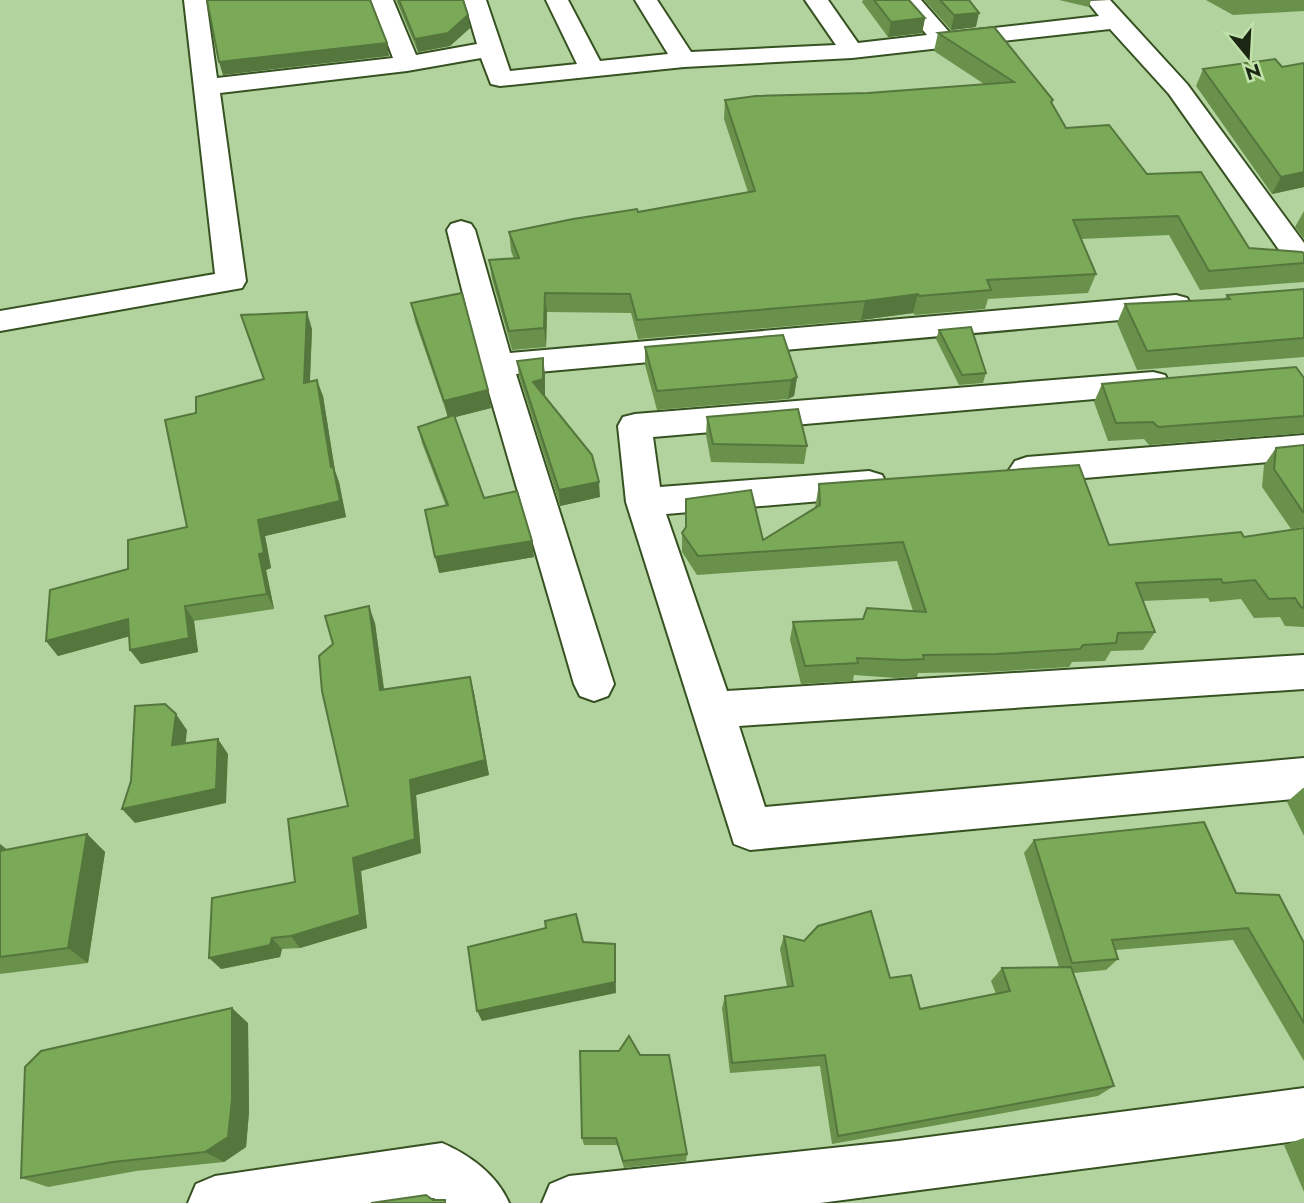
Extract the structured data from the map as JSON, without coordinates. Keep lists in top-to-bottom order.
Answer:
{
  "north": "bottom"
}
